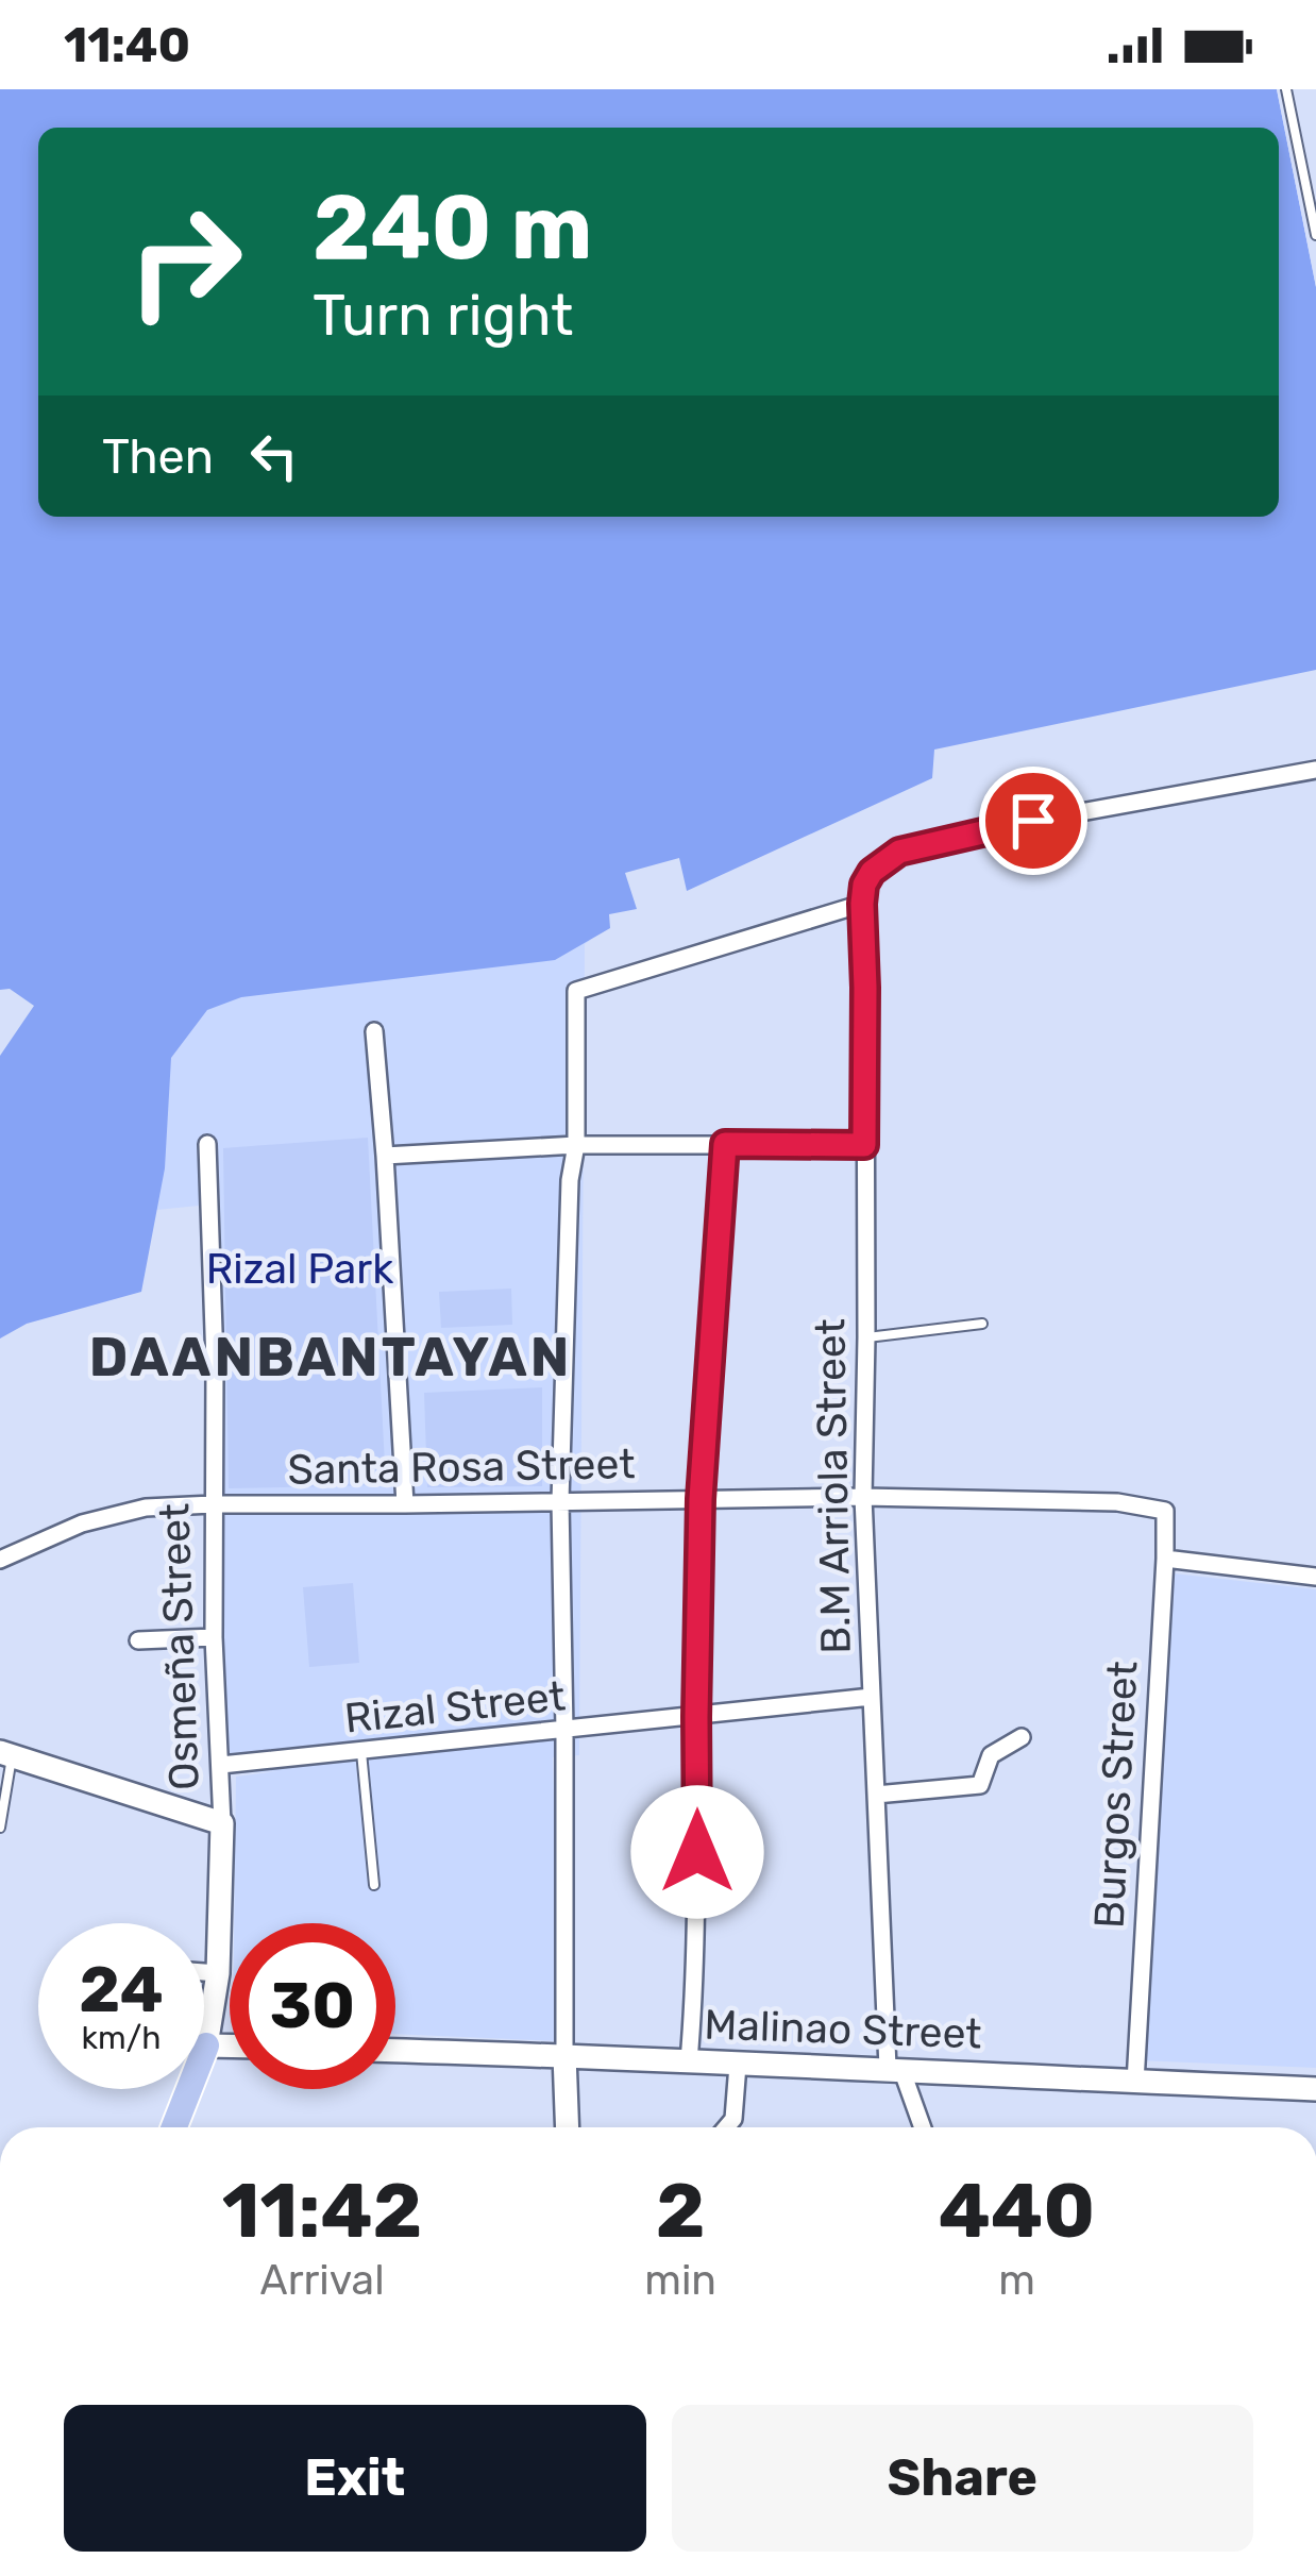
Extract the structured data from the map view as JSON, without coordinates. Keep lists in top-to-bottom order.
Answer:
{
  "streets": {
    "main road": ["Osmeña Street", "Malinao Street"],
    "street": [
      "Santa Rosa Street",
      "B.M Arriola Street",
      "Rizal Street",
      "Burgos Street"
    ]
  },
  "crossings": [
    ["Santa Rosa Street", "B.M Arriola Street"],
    ["Santa Rosa Street", "Osmeña Street"],
    ["Santa Rosa Street", "Burgos Street"],
    ["B.M Arriola Street", "Rizal Street"],
    ["B.M Arriola Street", "Malinao Street"],
    ["Osmeña Street", "Rizal Street"],
    ["Burgos Street", "Malinao Street"]
  ],
  "districts": ["DAANBANTAYAN"],
  "parks": ["Rizal Park"],
  "page": {
    "status": "11:40",
    "turn": ["240 m", "Turn right"],
    "then": "Then",
    "speed": "24 km/h",
    "limit": "30",
    "eta": [
      "11:42",
      "Arrival",
      "2",
      "min",
      "440",
      "m"
    ],
    "buttons": ["Exit", "Share"]
  }
}
